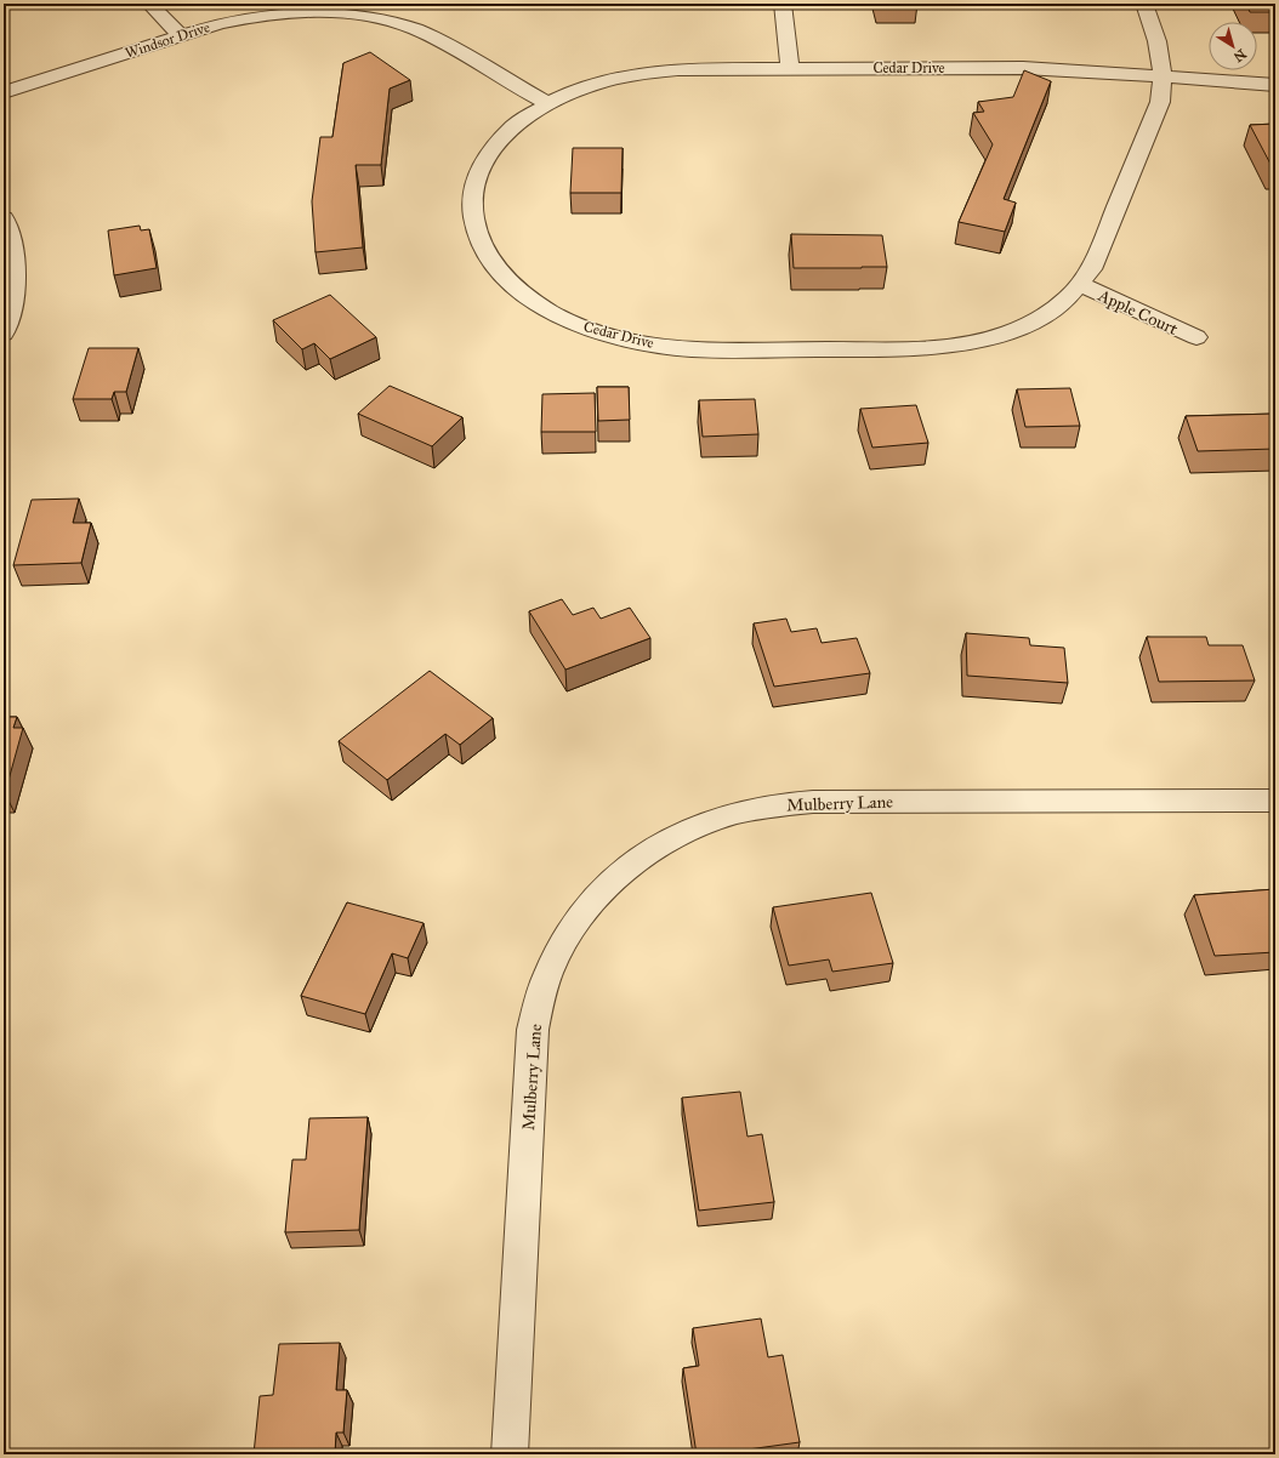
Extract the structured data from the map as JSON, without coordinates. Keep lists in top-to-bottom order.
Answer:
{
  "streets": {
    "street": [
      "Windsor Drive",
      "Cedar Drive",
      "Apple Court",
      "Mulberry Lane"
    ]
  },
  "crossings": [
    ["Windsor Drive", "Cedar Drive"],
    ["Cedar Drive", "Apple Court"]
  ],
  "north": "bottom right"
}
